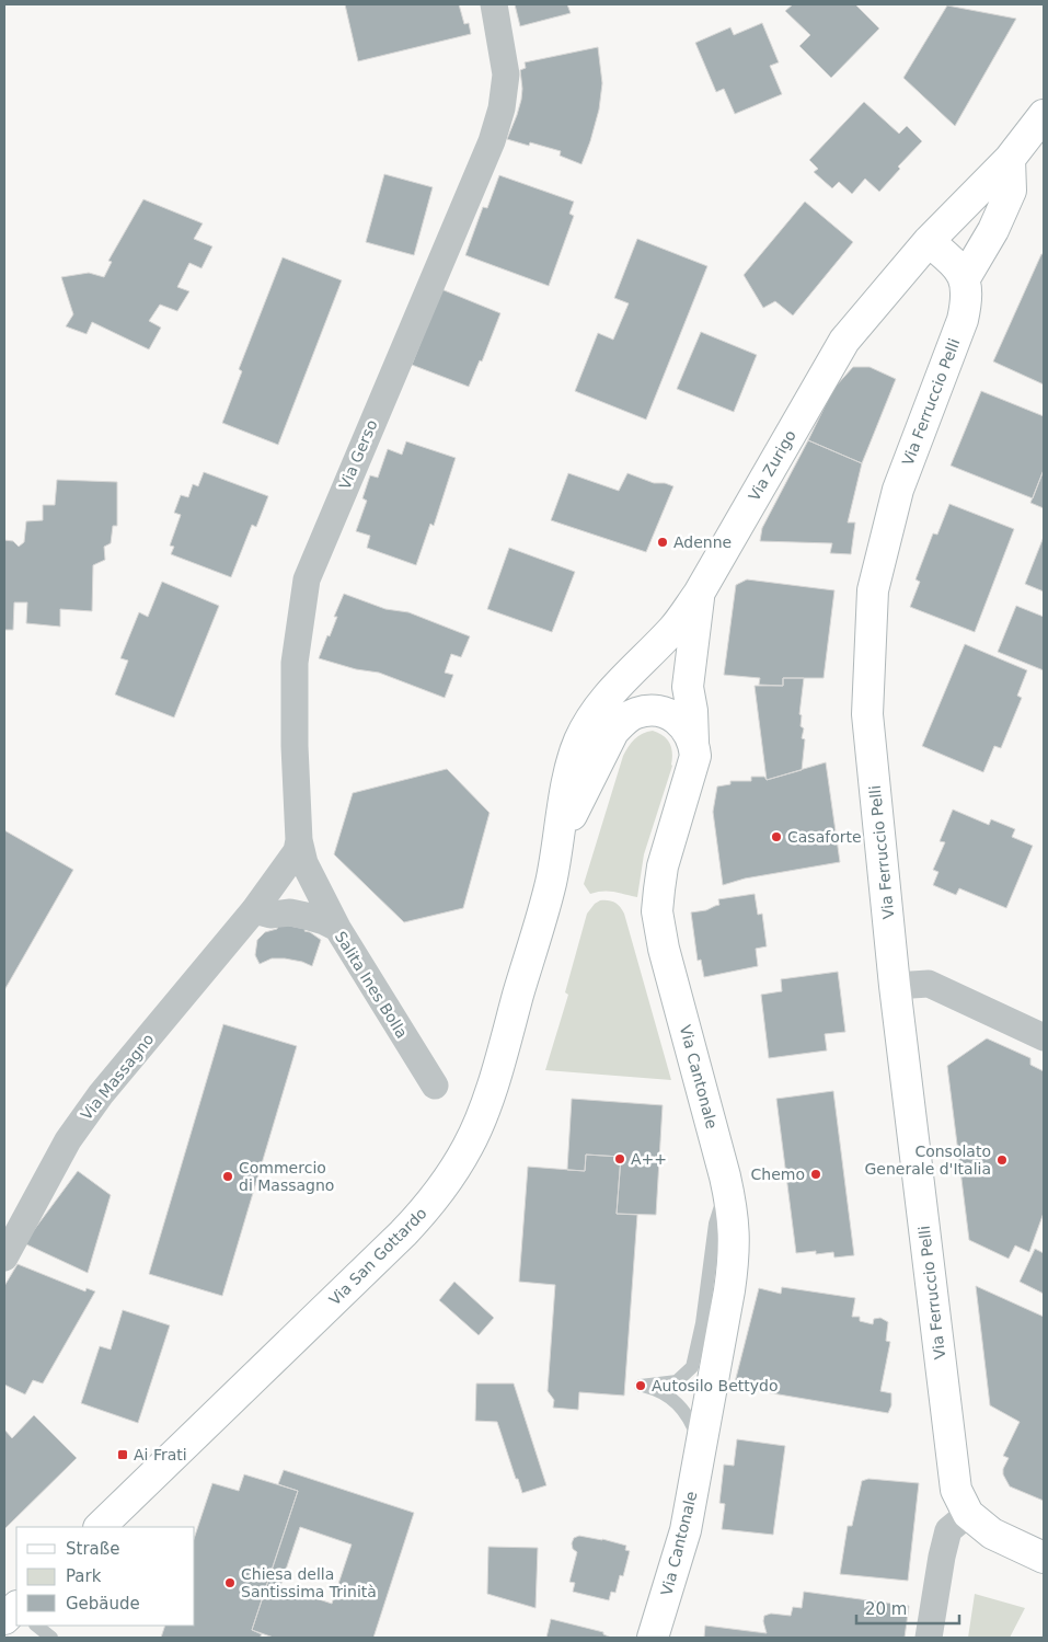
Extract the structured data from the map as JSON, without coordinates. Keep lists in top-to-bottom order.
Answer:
{
  "streets": {
    "main road": [
      "Via Ferruccio Pelli",
      "Via Zurigo",
      "Via Cantonale",
      "Via San Gottardo"
    ],
    "street": ["Via Gerso", "Salita Ines Bolla", "Via Massagno"]
  },
  "crossings": [
    ["Via Gerso", "Salita Ines Bolla"],
    ["Via Zurigo", "Via Cantonale"],
    ["Via Zurigo", "Via San Gottardo"],
    ["Salita Ines Bolla", "Via Massagno"]
  ],
  "places": {
    "other": [
      "Adenne",
      "Casaforte",
      "A++",
      "Consolato Generale d'Italia",
      "Chemo",
      "Commercio di Massagno",
      "Autosilo Bettydo",
      "Chiesa della Santissima Trinità"
    ],
    "transit": ["Ai Frati"]
  },
  "legend": ["Straße", "Park", "Gebäude"],
  "scale_bar": "20 m"
}
